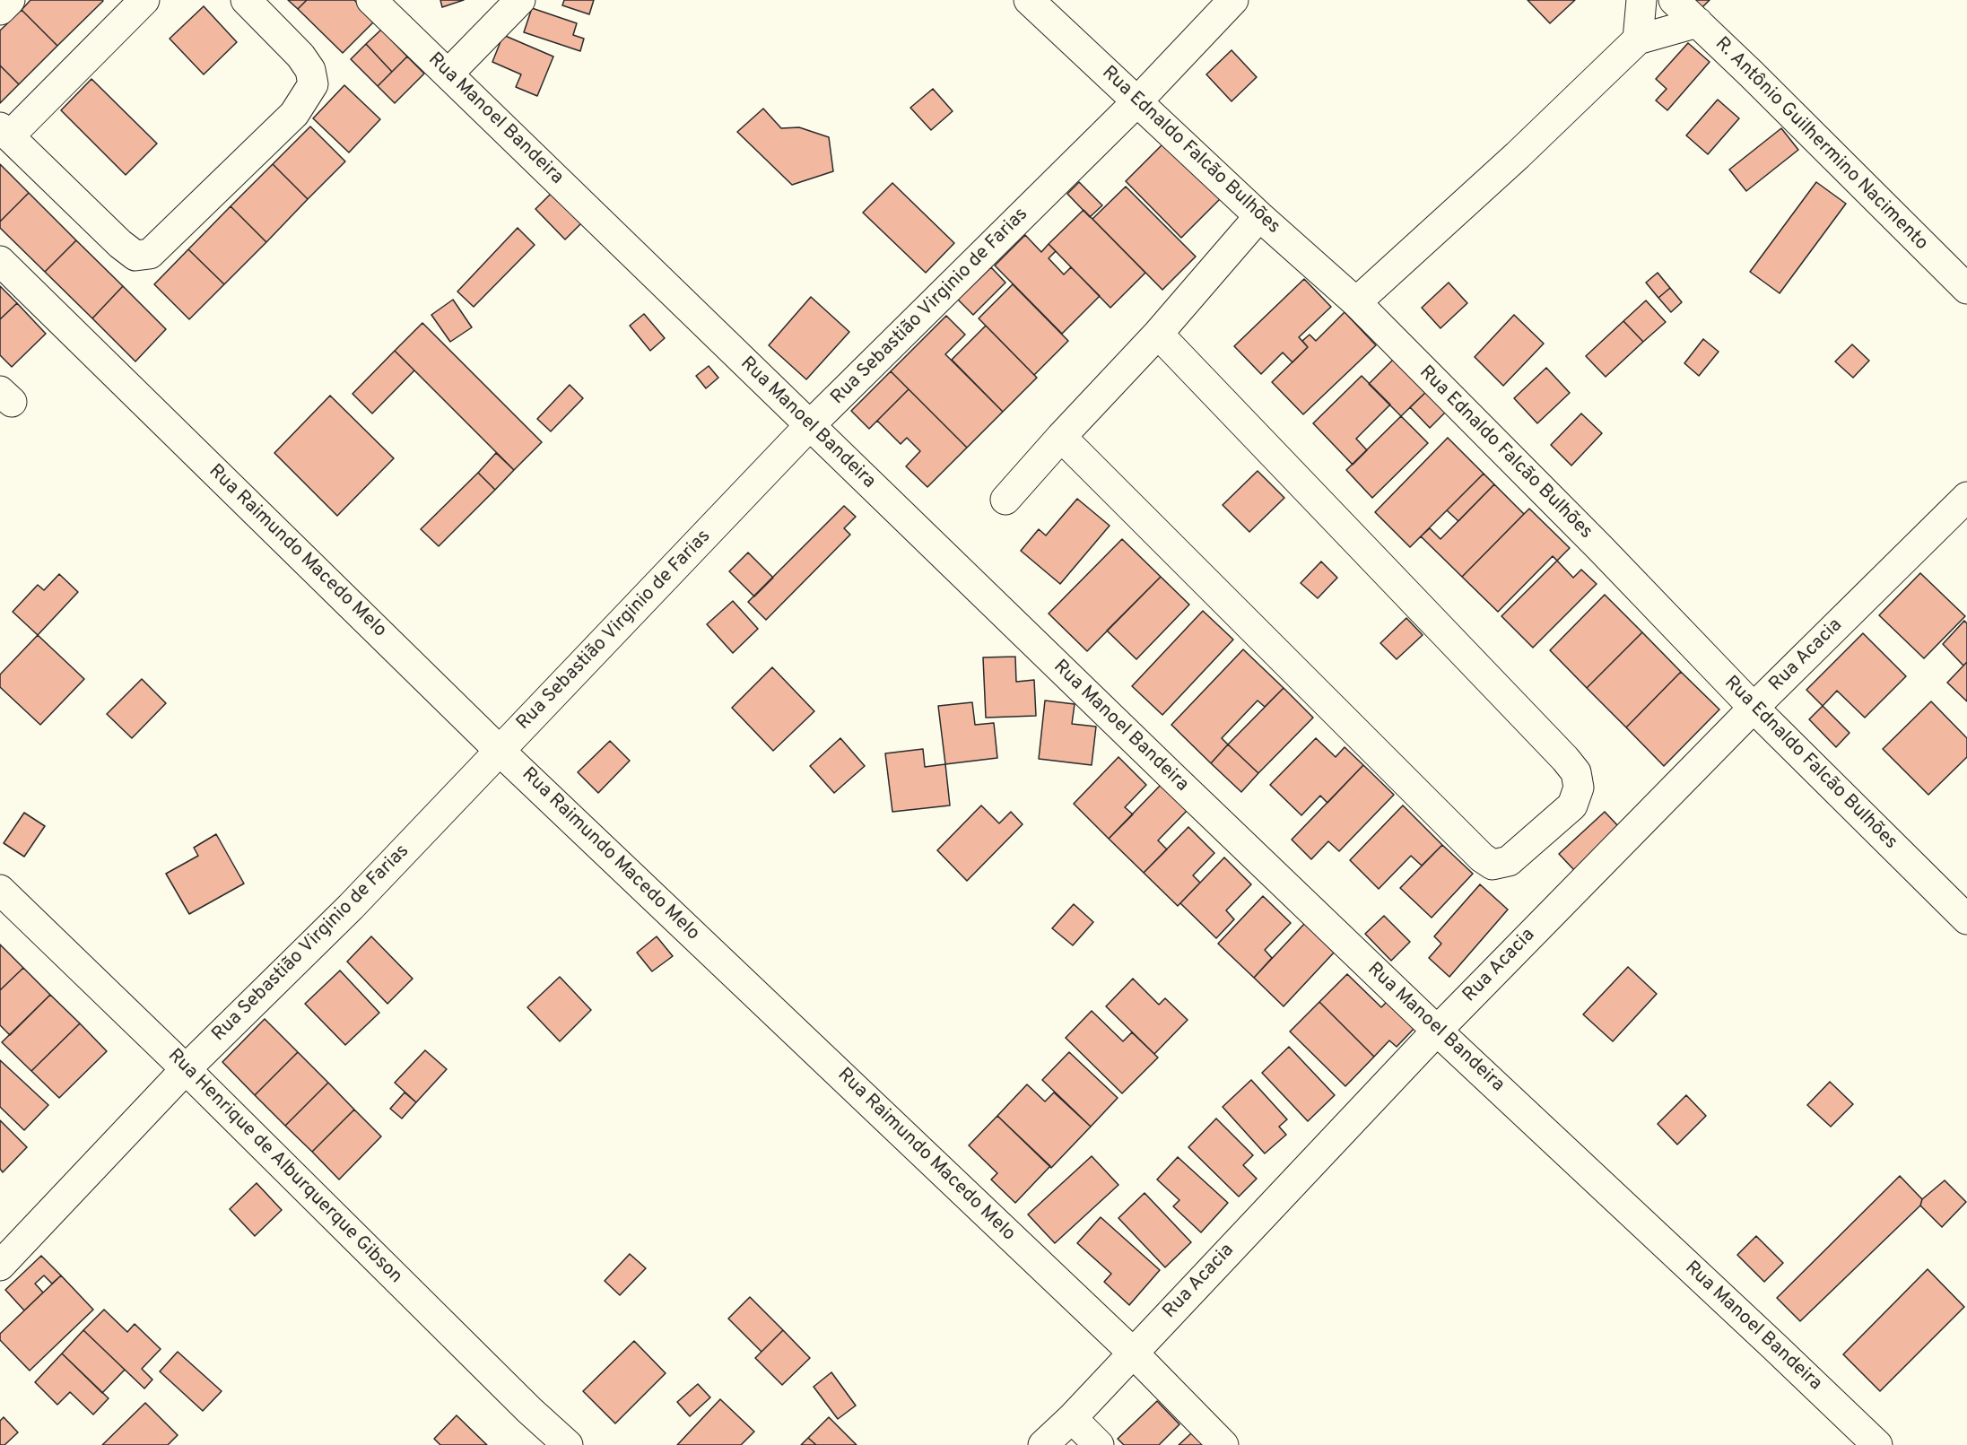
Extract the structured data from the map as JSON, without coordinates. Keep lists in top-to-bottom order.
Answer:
{
  "streets": {
    "street": [
      "Rua Manoel Bandeira",
      "R. Antônio Guilhermino Nacimento",
      "Rua Ednaldo Falcão Bulhões",
      "Rua Sebastião Virginio de Farias",
      "Rua Raimundo Macedo Melo",
      "Rua Acacia",
      "Rua Henrique de Alburquerque Gibson"
    ]
  },
  "crossings": [
    ["Rua Manoel Bandeira", "Rua Sebastião Virginio de Farias"],
    ["Rua Manoel Bandeira", "Rua Acacia"],
    ["Rua Ednaldo Falcão Bulhões", "Rua Sebastião Virginio de Farias"],
    ["Rua Ednaldo Falcão Bulhões", "Rua Acacia"],
    ["Rua Sebastião Virginio de Farias", "Rua Raimundo Macedo Melo"],
    ["Rua Sebastião Virginio de Farias", "Rua Henrique de Alburquerque Gibson"],
    ["Rua Raimundo Macedo Melo", "Rua Acacia"]
  ]
}
